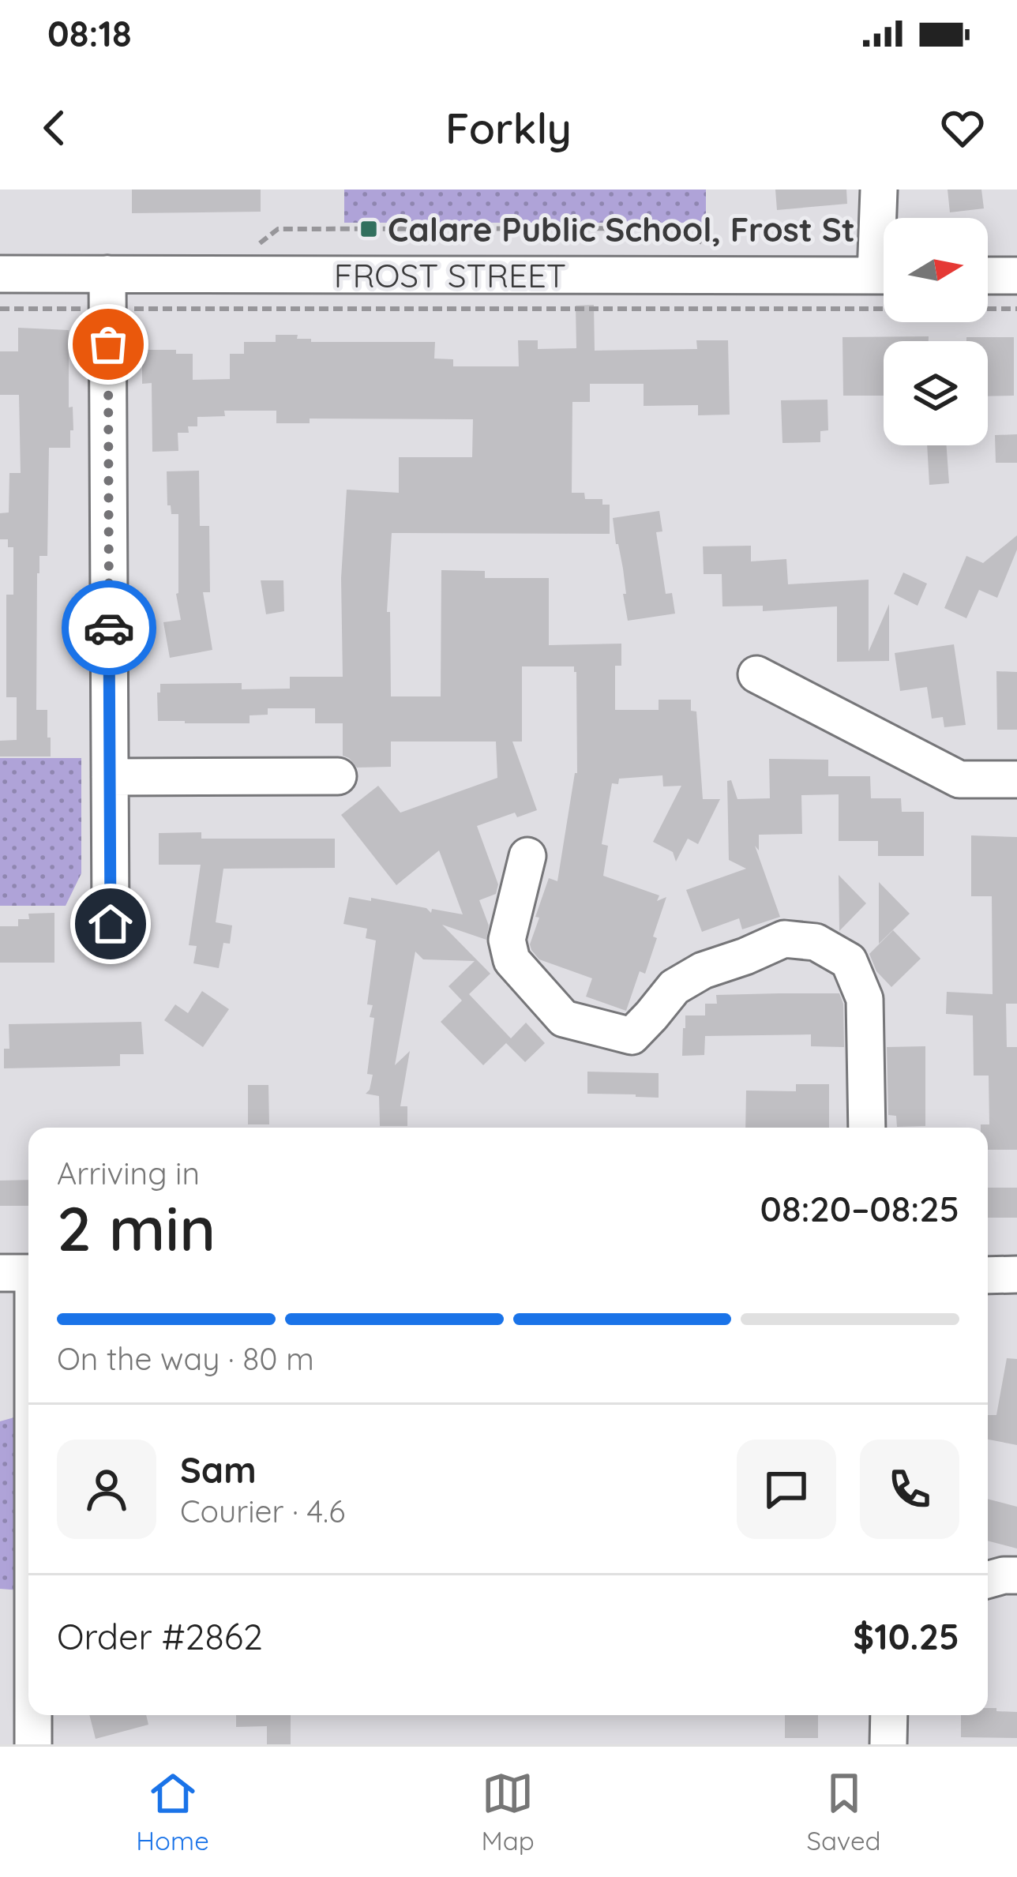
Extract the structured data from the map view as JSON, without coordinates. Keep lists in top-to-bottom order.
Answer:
{
  "streets": {
    "street": ["FROST STREET"]
  },
  "places": {
    "transit": ["Calare Public School, Frost St"]
  },
  "north": "right",
  "page": {
    "status": "08:18",
    "header": "Forkly",
    "heading": ["2 min", "Arriving in", "08:20–08:25"],
    "panel": [
      "Sam",
      "Courier · 4.6",
      "Order #2862",
      "$10.25"
    ],
    "bar": "On the way · 80 m",
    "tabs": ["Home", "Map", "Saved"]
  }
}
